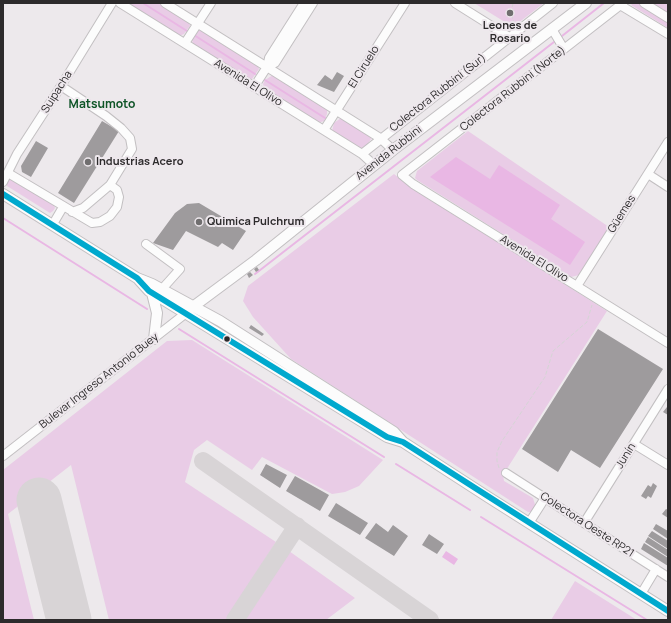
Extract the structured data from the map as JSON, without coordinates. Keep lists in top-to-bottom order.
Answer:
{
  "streets": {
    "main road": ["Avenida Rubbini"],
    "street": [
      "El Ciruelo",
      "Avenida El Olivo",
      "Colectora Rubbini (Norte)",
      "Suipacha",
      "Colectora Rubbini (Sur)",
      "Güemes",
      "Bulevar Ingreso Antonio Buey",
      "Junín",
      "Colectora Oeste RP21"
    ]
  },
  "crossings": [
    ["El Ciruelo", "Avenida El Olivo"],
    ["Avenida El Olivo", "Colectora Rubbini (Norte)"],
    ["Avenida El Olivo", "Colectora Rubbini (Sur)"],
    ["Avenida El Olivo", "Avenida Rubbini"],
    ["Avenida El Olivo", "Güemes"],
    ["Avenida Rubbini", "Bulevar Ingreso Antonio Buey"],
    ["Junín", "Colectora Oeste RP21"]
  ],
  "districts": ["Matsumoto"],
  "places": ["Leones de Rosario", "Industrias Acero", "Quimica Pulchrum"]
}
